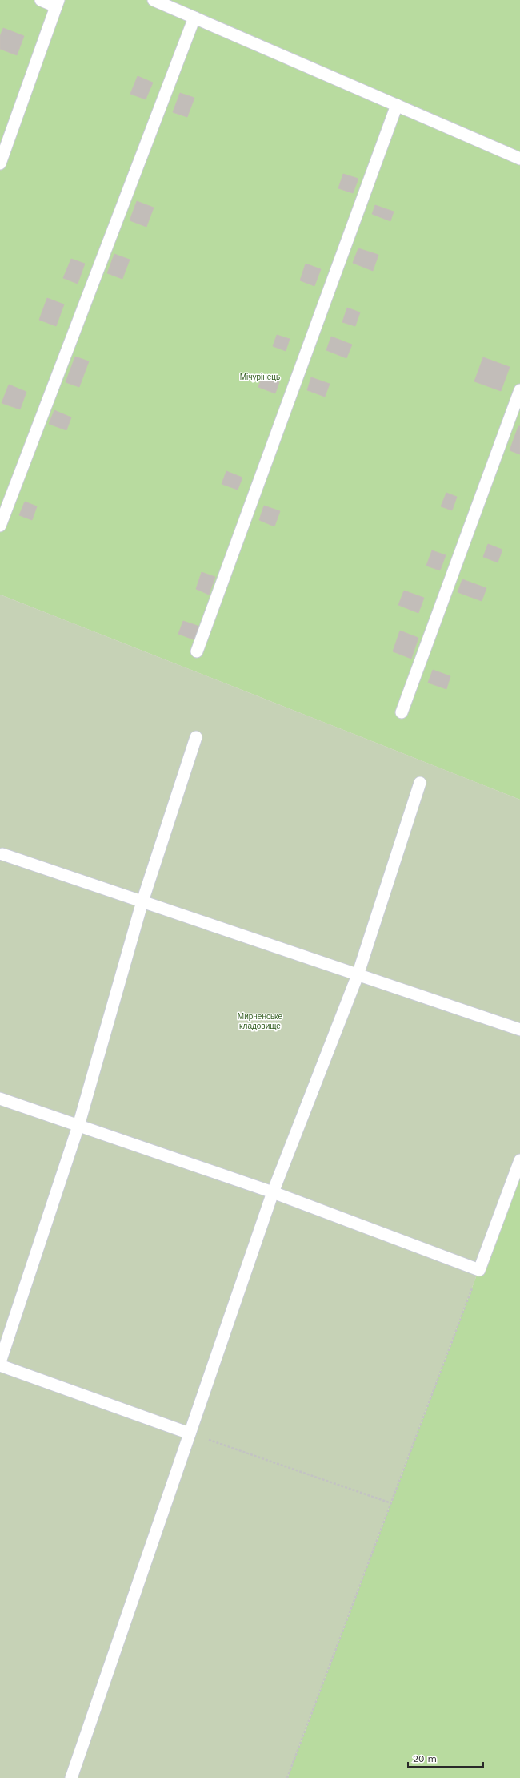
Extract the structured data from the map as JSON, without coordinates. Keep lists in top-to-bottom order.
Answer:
{
  "parks": ["Мічурінець", "Мирненське кладовище"],
  "scale_bar": "20 m"
}
